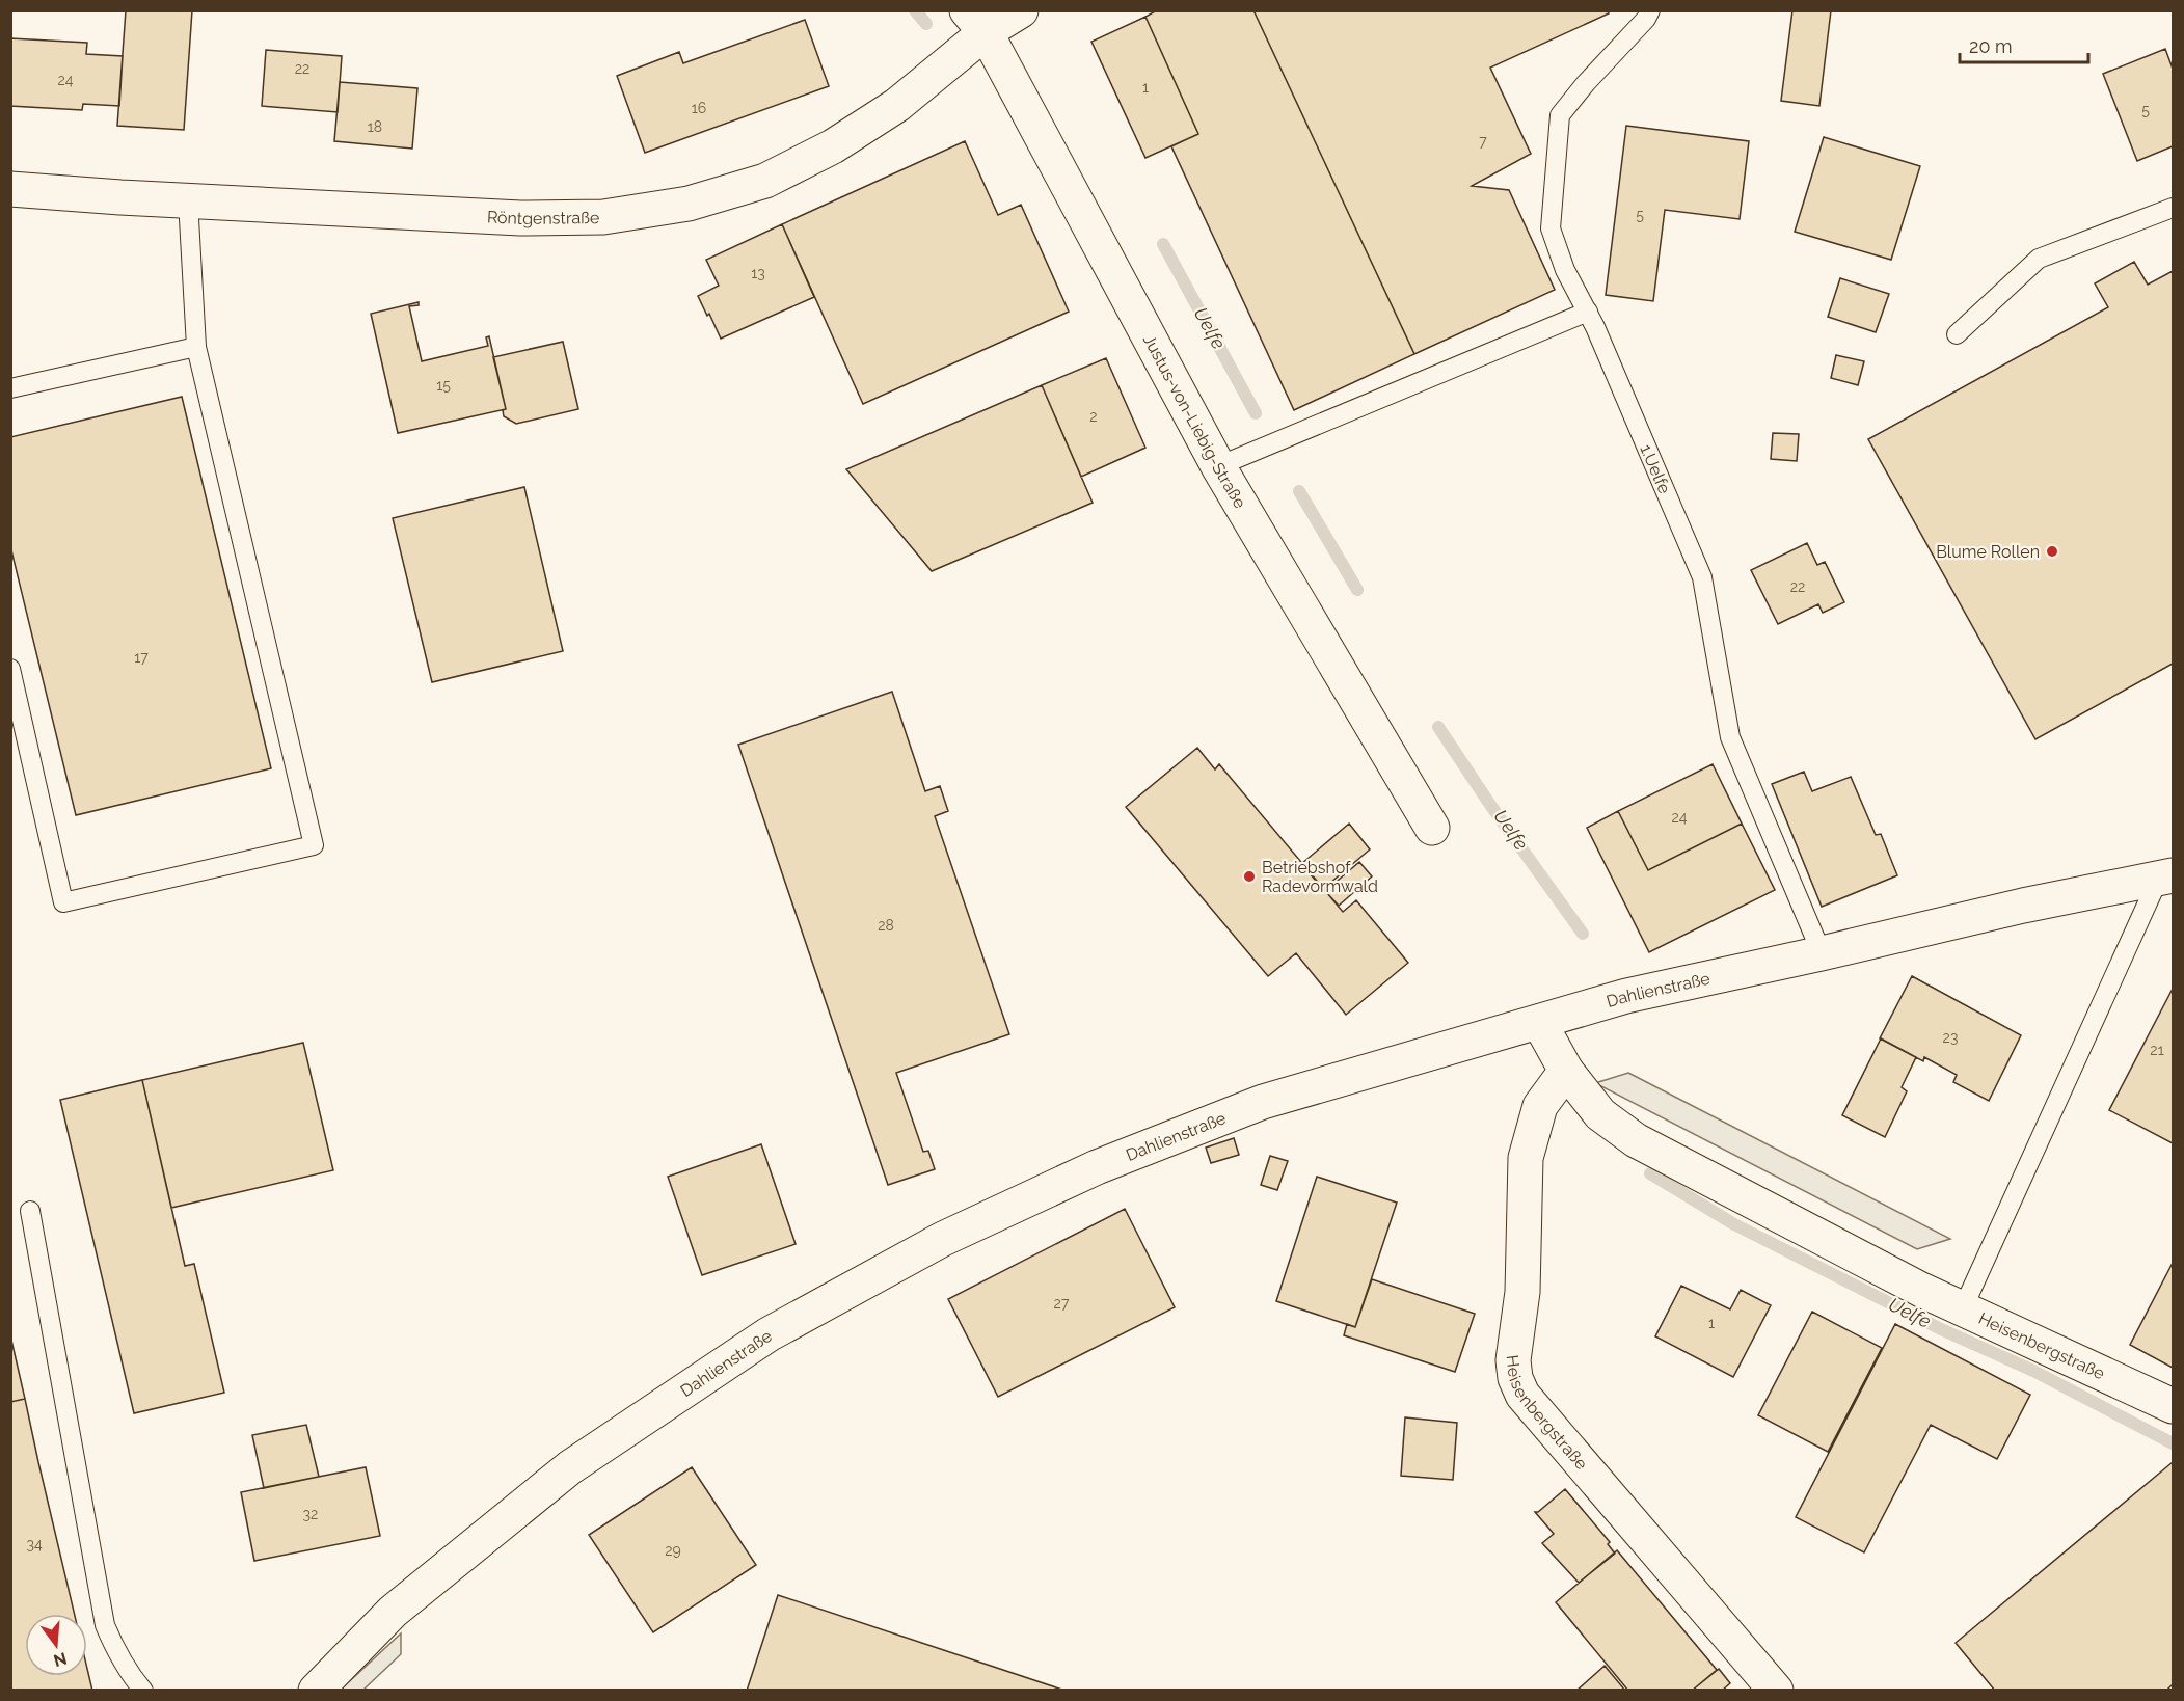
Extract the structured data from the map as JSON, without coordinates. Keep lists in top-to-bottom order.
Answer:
{
  "streets": {
    "street": [
      "Röntgenstraße",
      "Justus-von-Liebig-Straße",
      "Dahlienstraße",
      "Heisenbergstraße"
    ],
    "lane": ["1.Uelfe"]
  },
  "crossings": [
    ["Röntgenstraße", "Justus-von-Liebig-Straße"],
    ["1.Uelfe", "Dahlienstraße"],
    ["Dahlienstraße", "Heisenbergstraße"]
  ],
  "water": ["Uelfe"],
  "places": ["Blume Rollen", "Betriebshof Radevormwald"],
  "house_numbers": [
    "22",
    "24",
    "1",
    "16",
    "5",
    "18",
    "7",
    "5",
    "13",
    "15",
    "2",
    "22",
    "17",
    "24",
    "28",
    "23",
    "21",
    "27",
    "1",
    "32",
    "34",
    "29"
  ],
  "scale_bar": "20 m",
  "north": "bottom"
}
